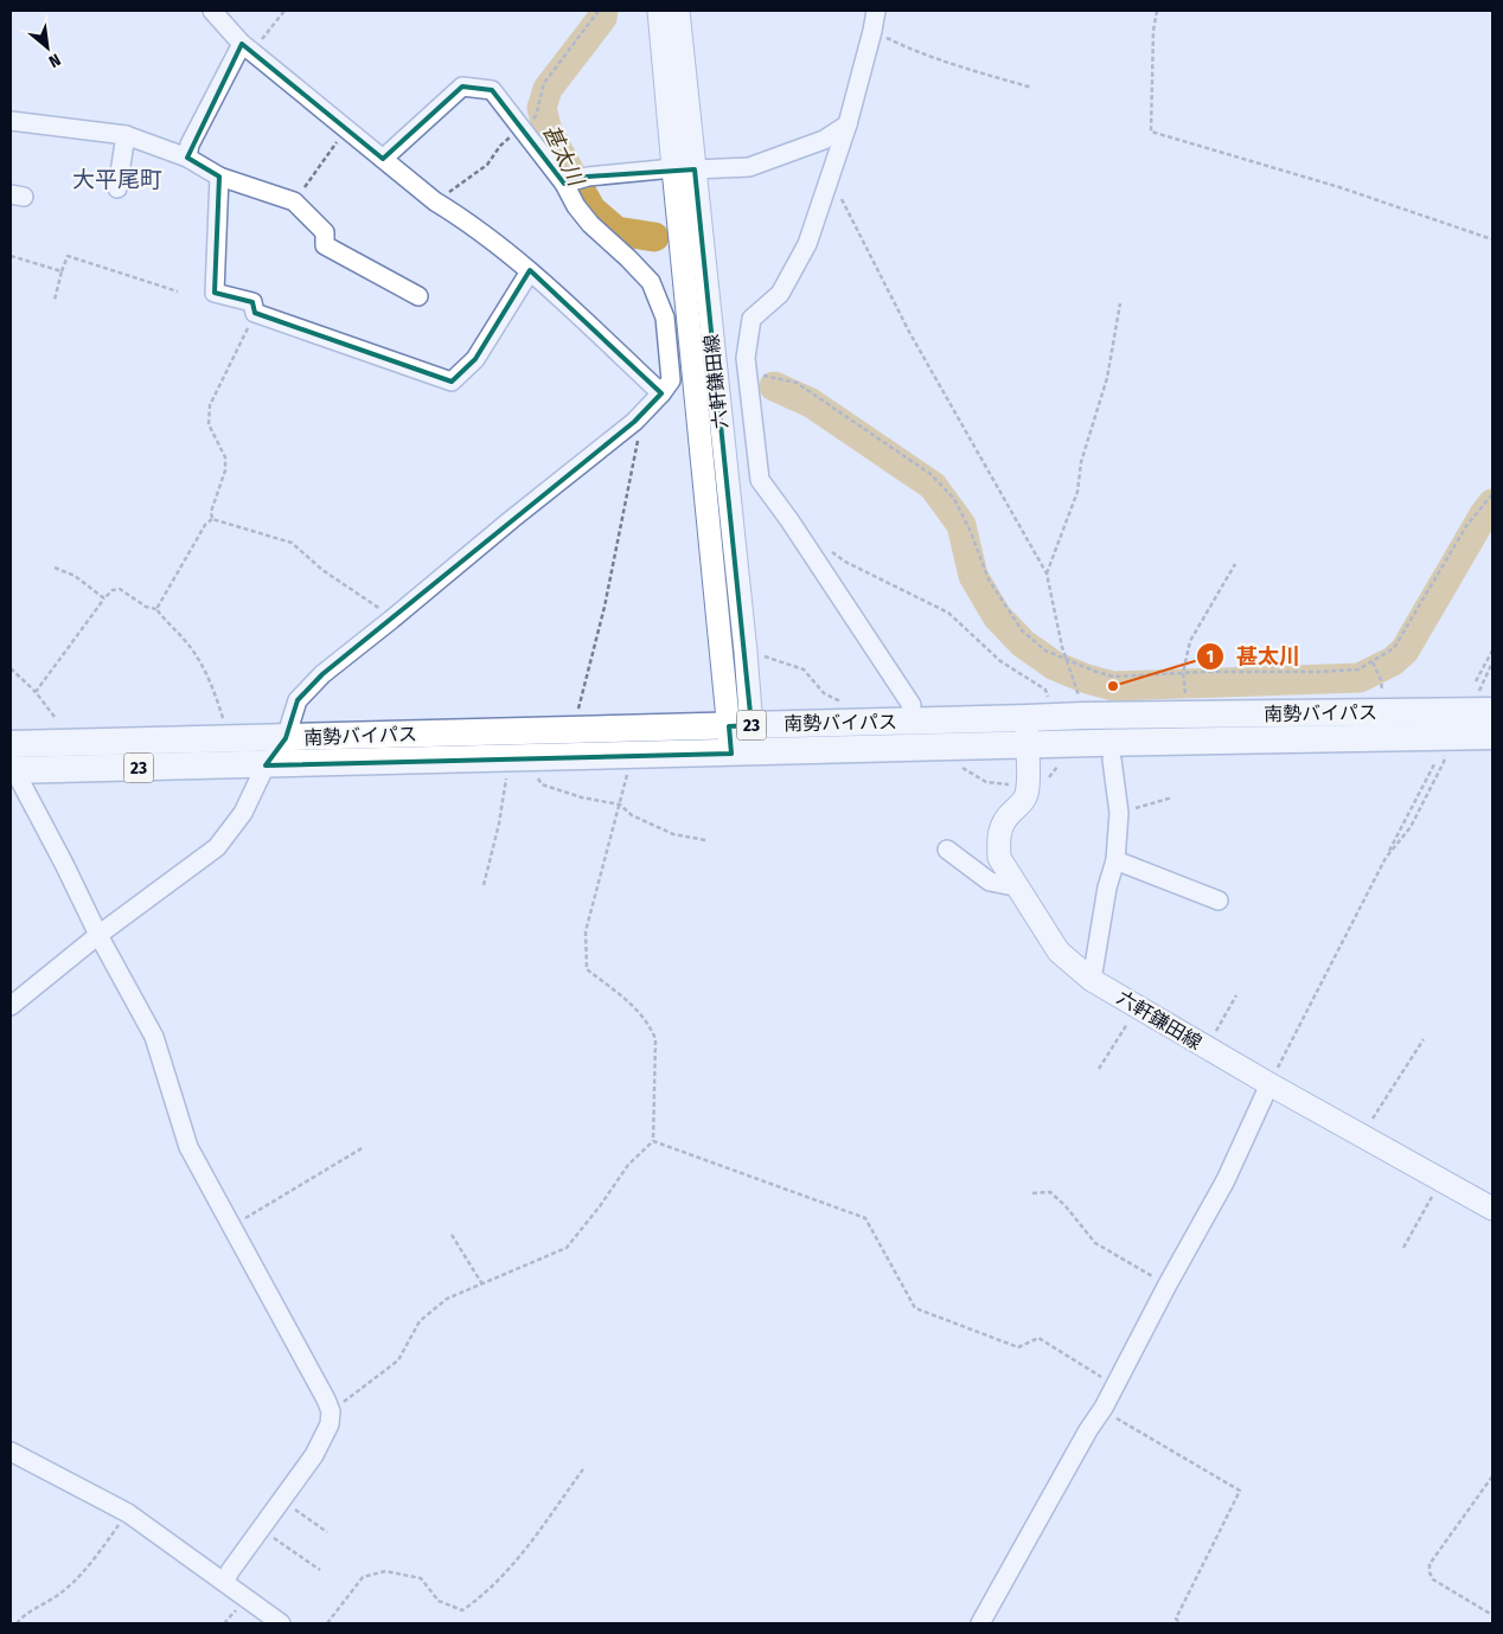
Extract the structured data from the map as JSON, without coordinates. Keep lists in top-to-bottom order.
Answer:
{
  "streets": {
    "highway": ["南勢バイパス", "23"],
    "main road": ["六軒鎌田線"]
  },
  "crossings": [
    ["六軒鎌田線", "南勢バイパス"]
  ],
  "districts": ["大平尾町"],
  "water": ["甚太川"],
  "places": ["甚太川"],
  "north": "bottom right"
}
